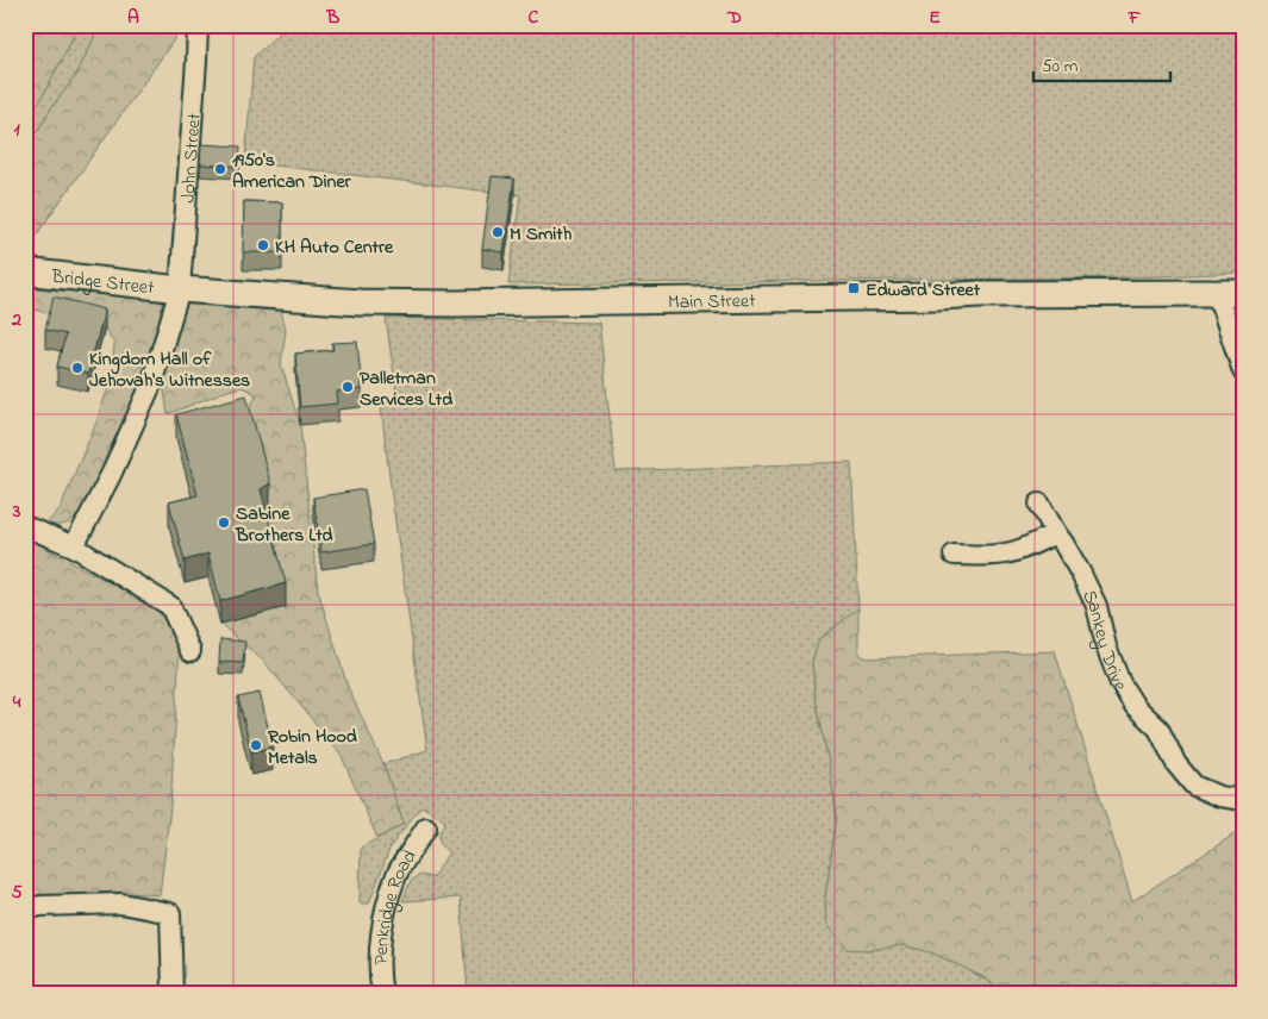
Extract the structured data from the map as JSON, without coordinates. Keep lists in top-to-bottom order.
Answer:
{
  "streets": {
    "street": [
      "John Street",
      "Bridge Street",
      "Main Street",
      "Sankey Drive",
      "Penkridge Road"
    ]
  },
  "crossings": [
    ["John Street", "Bridge Street"],
    ["John Street", "Main Street"],
    ["Bridge Street", "Main Street"]
  ],
  "places": {
    "other": [
      "1950's American Diner",
      "M Smith",
      "KH Auto Centre",
      "Kingdom Hall of Jehovah's Witnesses",
      "Palletman Services Ltd",
      "Sabine Brothers Ltd",
      "Robin Hood Metals"
    ],
    "transit": ["Edward Street"]
  },
  "scale_bar": "50 m",
  "grid": {
    "columns": [
      "A",
      "B",
      "C",
      "D",
      "E",
      "F"
    ],
    "rows": [
      "1",
      "2",
      "3",
      "4",
      "5"
    ]
  }
}
